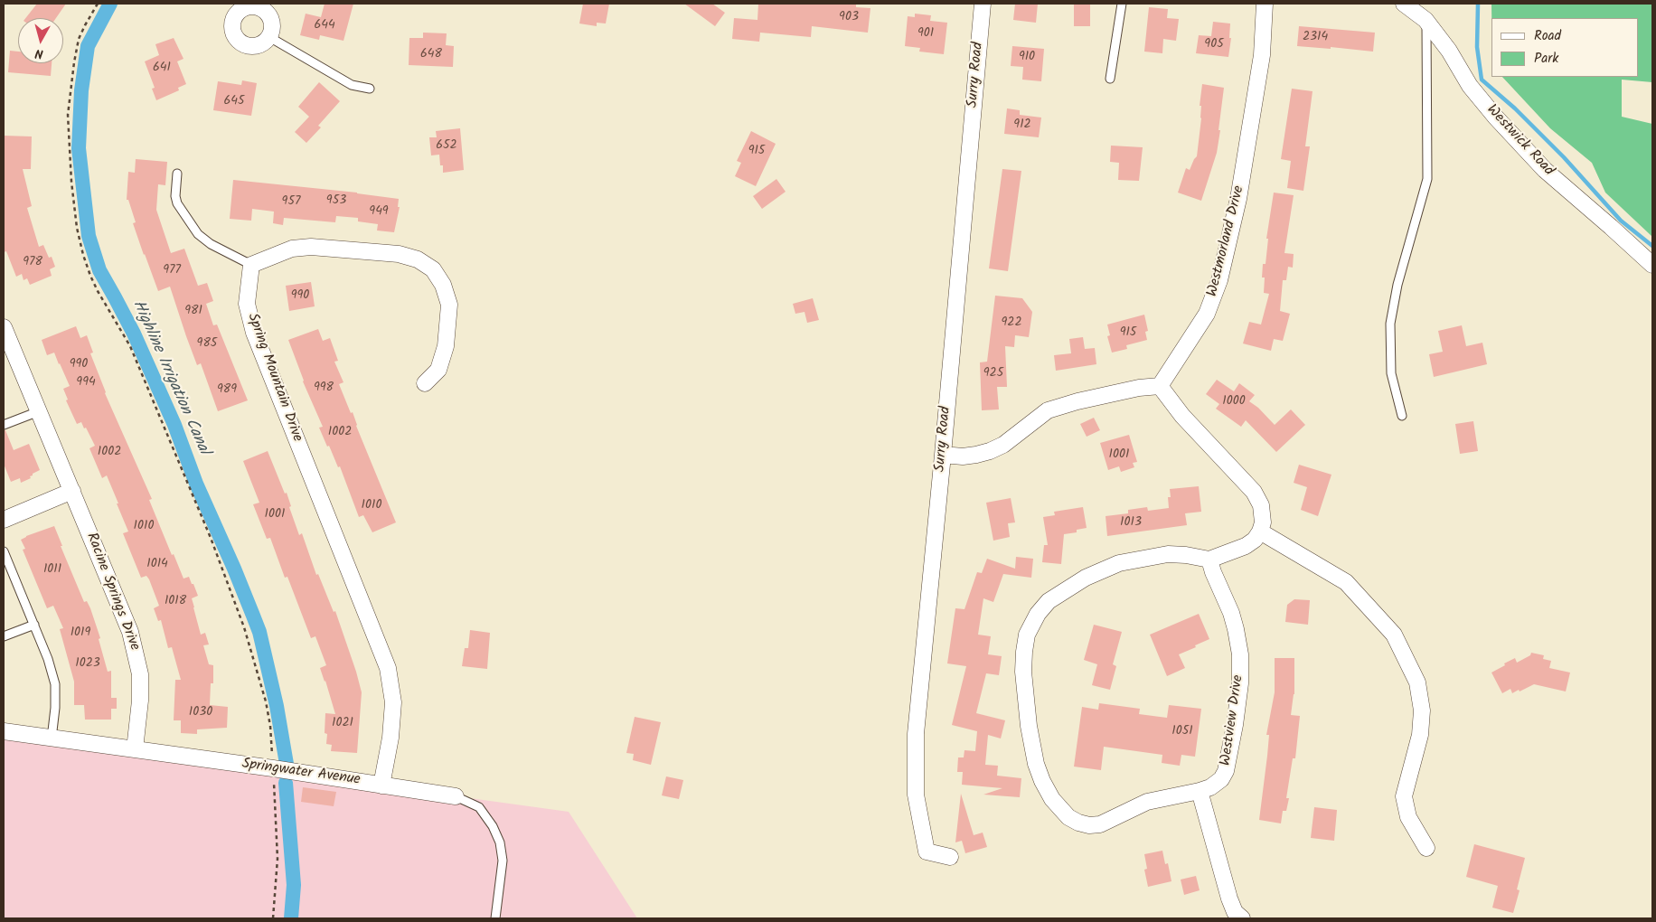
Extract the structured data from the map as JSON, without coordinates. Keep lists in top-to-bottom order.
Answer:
{
  "streets": {
    "street": [
      "Surry Road",
      "Westwick Road",
      "Westmorland Drive",
      "Spring Mountain Drive",
      "Racine Springs Drive",
      "Westview Drive",
      "Springwater Avenue"
    ]
  },
  "crossings": [
    ["Spring Mountain Drive", "Springwater Avenue"],
    ["Racine Springs Drive", "Springwater Avenue"]
  ],
  "water": ["Highline Irrigation Canal"],
  "house_numbers": [
    "903",
    "644",
    "901",
    "2314",
    "905",
    "648",
    "910",
    "641",
    "645",
    "912",
    "652",
    "915",
    "953",
    "957",
    "949",
    "978",
    "977",
    "990",
    "981",
    "922",
    "915",
    "985",
    "990",
    "925",
    "994",
    "998",
    "989",
    "1000",
    "1002",
    "1002",
    "1001",
    "1010",
    "1001",
    "1013",
    "1010",
    "1014",
    "1011",
    "1018",
    "1019",
    "1023",
    "1030",
    "1021",
    "1051"
  ],
  "legend": ["Road", "Park"],
  "north": "bottom"
}
